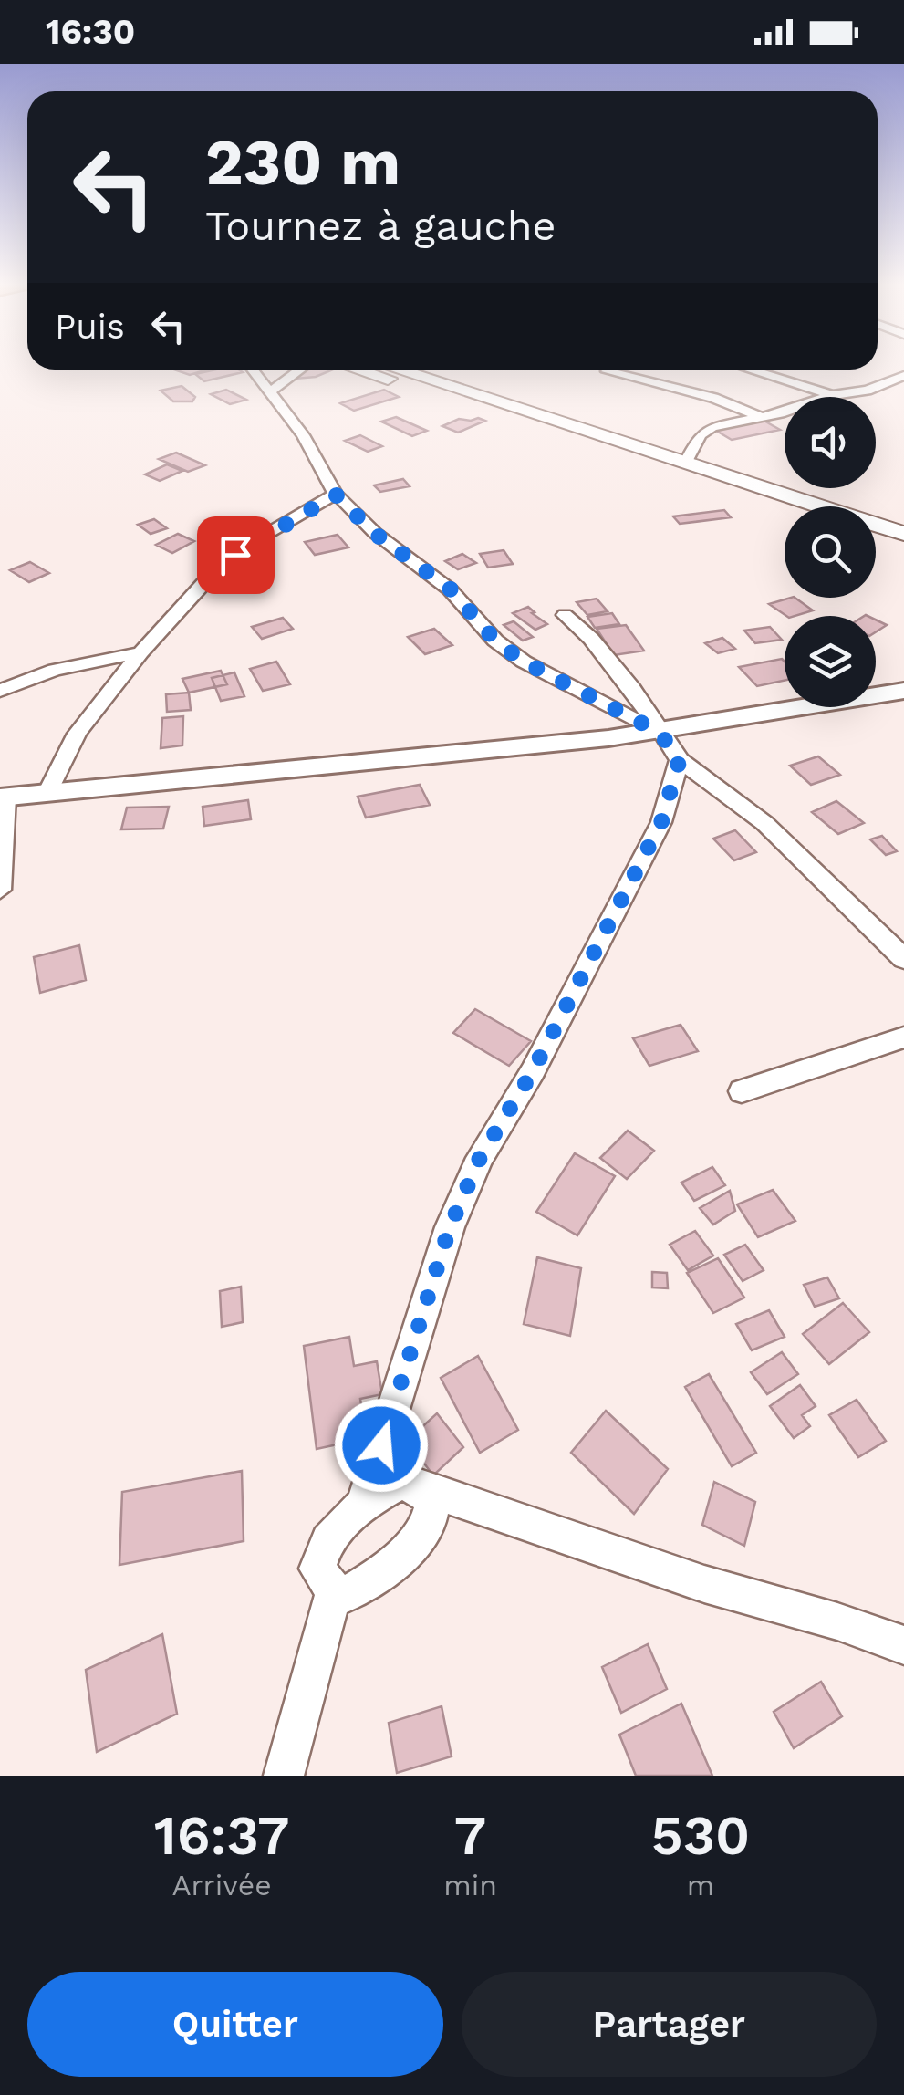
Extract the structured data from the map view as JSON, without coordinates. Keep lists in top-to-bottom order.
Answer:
{
  "page": {
    "status": "16:30",
    "turn": ["230 m", "Tournez à gauche"],
    "then": "Puis",
    "eta": [
      "16:37",
      "Arrivée",
      "7",
      "min",
      "530",
      "m"
    ],
    "buttons": ["Quitter", "Partager"]
  }
}
